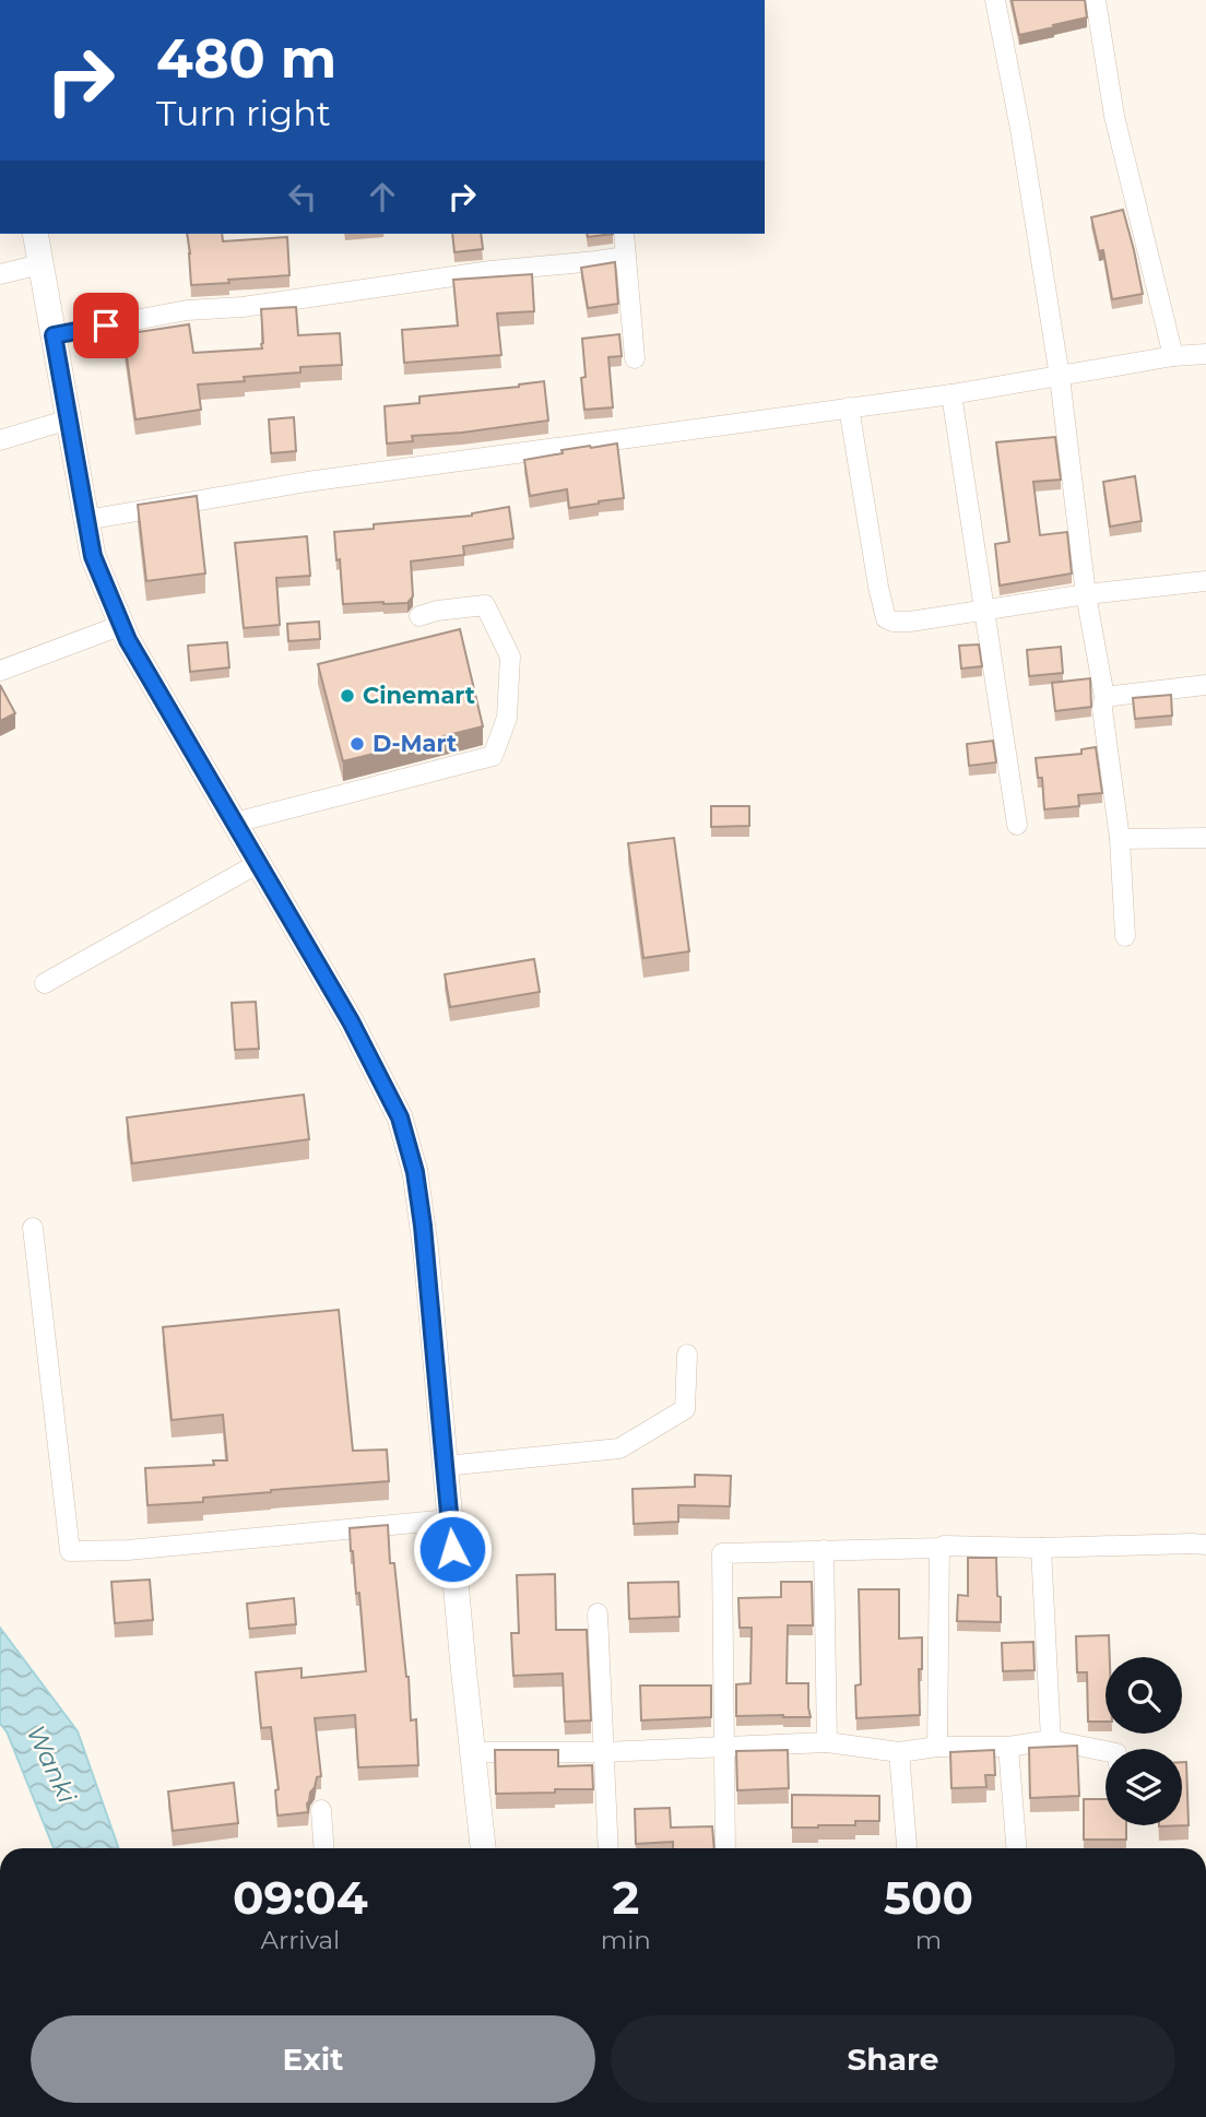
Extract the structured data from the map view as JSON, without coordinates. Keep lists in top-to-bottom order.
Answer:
{
  "water": ["Wanki"],
  "places": ["Cinemart", "D-Mart"],
  "page": {
    "turn": ["480 m", "Turn right"],
    "eta": [
      "09:04",
      "Arrival",
      "2",
      "min",
      "500",
      "m"
    ],
    "buttons": ["Exit", "Share"]
  }
}
